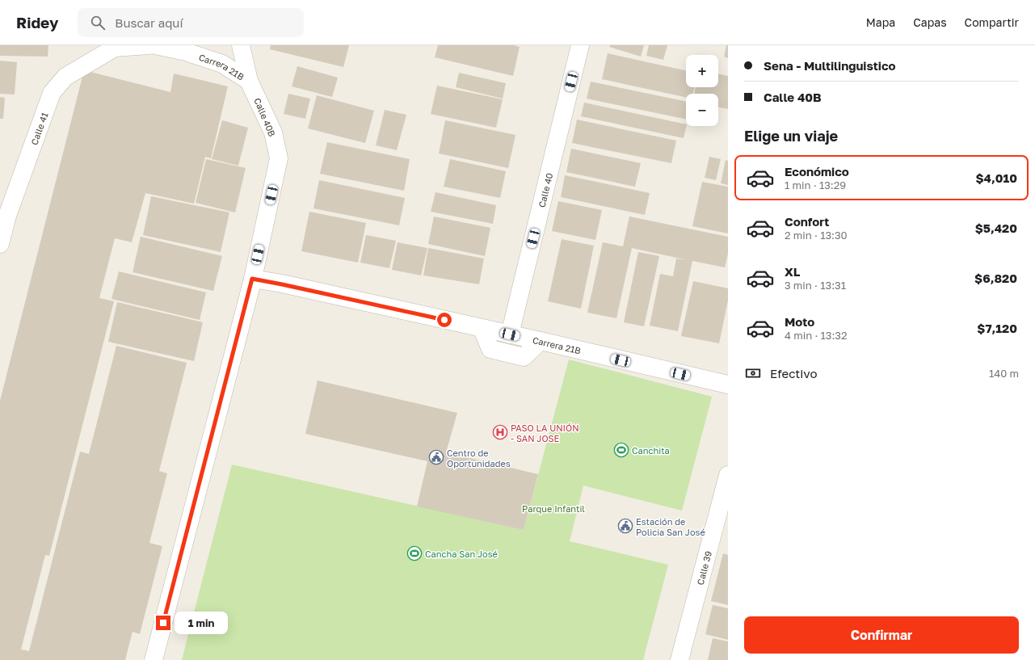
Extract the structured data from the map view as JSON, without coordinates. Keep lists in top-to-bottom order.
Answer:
{
  "streets": {
    "street": [
      "Carrera 21B",
      "Calle 40B",
      "Calle 41",
      "Calle 40",
      "Calle 39"
    ]
  },
  "crossings": [
    ["Carrera 21B", "Calle 40B"],
    ["Carrera 21B", "Calle 40"]
  ],
  "parks": ["Parque Infantil"],
  "places": {
    "hospital": ["PASO LA UNIÓN - SAN JOSE"],
    "sports": ["Canchita", "Cancha San José"],
    "public building": ["Centro de Oportunidades", "Estación de Policia San José"]
  },
  "page": {
    "header": "Ridey",
    "search": "Buscar aquí",
    "nav": ["Mapa", "Capas", "Compartir"],
    "banner": ["Sena - Multilinguistico", "Calle 40B"],
    "map_buttons": ["+", "−"],
    "heading": "Elige un viaje",
    "list": [
      {
        "name": "Económico",
        "note": "1 min · 13:29",
        "value": "$4,010"
      },
      {
        "name": "Confort",
        "note": "2 min · 13:30",
        "value": "$5,420"
      },
      {
        "name": "XL",
        "note": "3 min · 13:31",
        "value": "$6,820"
      },
      {
        "name": "Moto",
        "note": "4 min · 13:32",
        "value": "$7,120"
      }
    ],
    "pay": ["Efectivo", "140 m"],
    "buttons": "Confirmar",
    "bubble": "1 min"
  }
}
